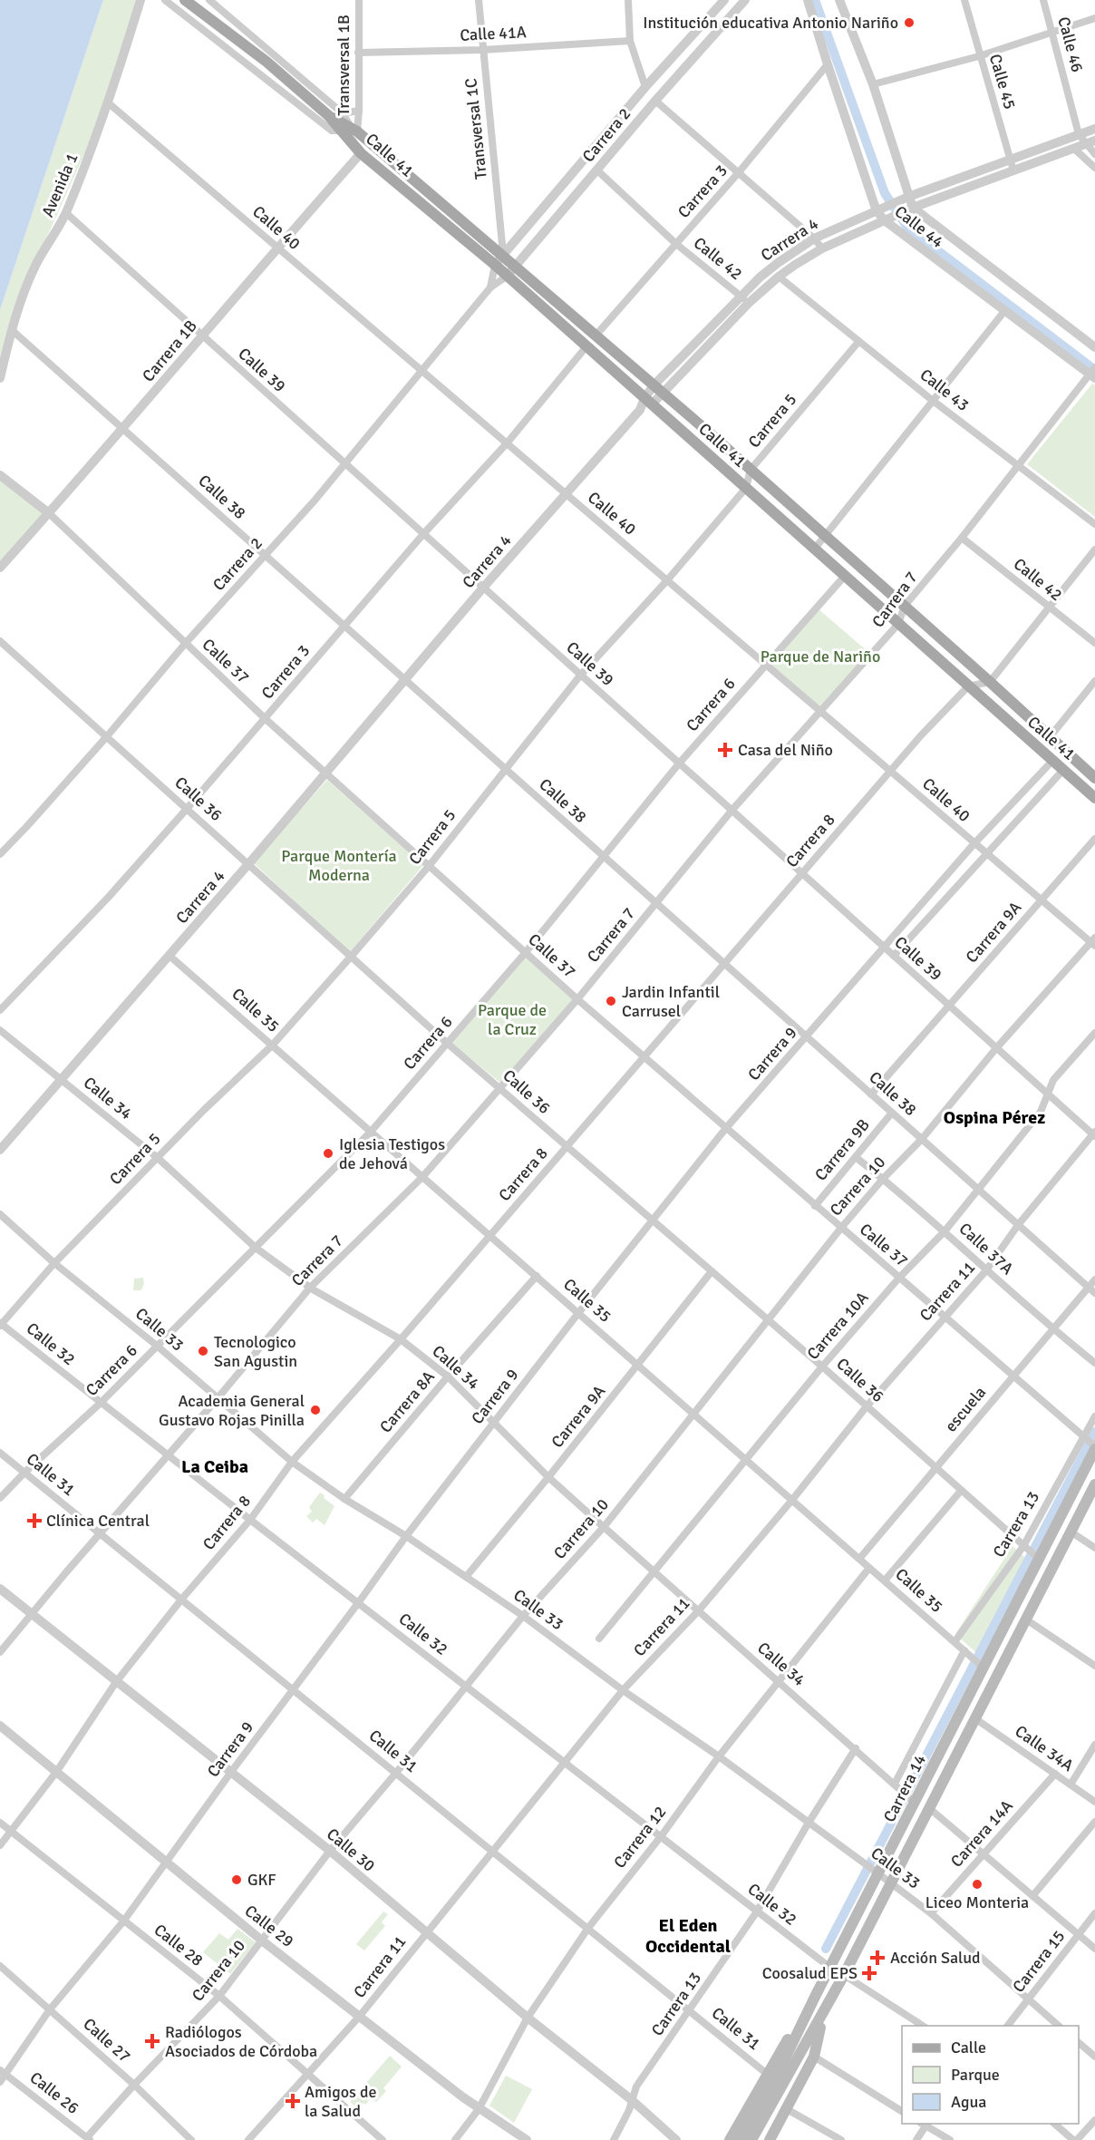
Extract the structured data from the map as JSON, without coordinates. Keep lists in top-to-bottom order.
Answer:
{
  "streets": {
    "main road": ["Calle 41", "Carrera 14"],
    "street": [
      "Calle 41A",
      "Calle 46",
      "Transversal 1B",
      "Calle 45",
      "Transversal 1C",
      "Carrera 2",
      "Avenida 1",
      "Carrera 3",
      "Calle 44",
      "Calle 40",
      "Carrera 4",
      "Calle 42",
      "Carrera 1B",
      "Calle 39",
      "Calle 43",
      "Carrera 5",
      "Calle 38",
      "Carrera 7",
      "Calle 37",
      "Carrera 6",
      "Calle 36",
      "Carrera 8",
      "Carrera 9A",
      "Calle 35",
      "Carrera 9",
      "Calle 34",
      "Carrera 9B",
      "Carrera 10",
      "Calle 37A",
      "Carrera 11",
      "Carrera 10A",
      "Calle 33",
      "Calle 32",
      "Carrera 8A",
      "escuela",
      "Calle 31",
      "Carrera 13",
      "Calle 34A",
      "Carrera 14A",
      "Carrera 12",
      "Calle 30",
      "Calle 29",
      "Calle 28",
      "Carrera 15",
      "Calle 27",
      "Calle 26"
    ]
  },
  "crossings": [
    ["Calle 41A", "Transversal 1B"],
    ["Calle 41A", "Transversal 1C"],
    ["Calle 46", "Carrera 4"],
    ["Transversal 1B", "Calle 41"],
    ["Calle 45", "Carrera 4"],
    ["Transversal 1C", "Carrera 2"],
    ["Transversal 1C", "Calle 41"],
    ["Carrera 2", "Calle 41"],
    ["Carrera 2", "Calle 40"],
    ["Carrera 2", "Calle 42"],
    ["Carrera 2", "Calle 39"],
    ["Carrera 2", "Calle 38"],
    ["Carrera 2", "Calle 37"],
    ["Carrera 2", "Calle 36"],
    ["Calle 41", "Carrera 3"],
    ["Calle 41", "Carrera 4"],
    ["Calle 41", "Carrera 1B"],
    ["Calle 41", "Carrera 5"],
    ["Calle 41", "Carrera 7"],
    ["Calle 41", "Carrera 6"],
    ["Calle 41", "Carrera 8"],
    ["Calle 41", "Carrera 9"],
    ["Avenida 1", "Calle 40"],
    ["Avenida 1", "Calle 39"],
    ["Avenida 1", "Calle 38"],
    ["Carrera 3", "Calle 44"],
    ["Carrera 3", "Calle 40"],
    ["Carrera 3", "Calle 42"],
    ["Carrera 3", "Calle 39"],
    ["Carrera 3", "Calle 38"],
    ["Carrera 3", "Calle 37"],
    ["Carrera 3", "Calle 36"],
    ["Calle 44", "Carrera 4"],
    ["Calle 44", "Carrera 7"],
    ["Calle 40", "Carrera 4"],
    ["Calle 40", "Carrera 1B"],
    ["Calle 40", "Carrera 5"],
    ["Calle 40", "Carrera 7"],
    ["Calle 40", "Carrera 6"],
    ["Calle 40", "Carrera 8"],
    ["Calle 40", "Carrera 9A"],
    ["Calle 40", "Carrera 9"],
    ["Calle 40", "Carrera 10"],
    ["Carrera 4", "Calle 42"],
    ["Carrera 4", "Calle 39"],
    ["Carrera 4", "Calle 43"],
    ["Carrera 4", "Calle 38"],
    ["Carrera 4", "Calle 37"],
    ["Carrera 4", "Calle 36"],
    ["Carrera 4", "Calle 35"],
    ["Carrera 4", "Calle 34"],
    ["Calle 42", "Carrera 7"],
    ["Carrera 1B", "Calle 39"],
    ["Carrera 1B", "Calle 38"],
    ["Carrera 1B", "Calle 37"],
    ["Calle 39", "Carrera 5"],
    ["Calle 39", "Carrera 7"],
    ["Calle 39", "Carrera 6"],
    ["Calle 39", "Carrera 8"],
    ["Calle 39", "Carrera 9A"],
    ["Calle 39", "Carrera 9"],
    ["Calle 39", "Carrera 10"],
    ["Calle 39", "Carrera 11"],
    ["Calle 39", "Carrera 10A"],
    ["Calle 43", "Carrera 5"],
    ["Calle 43", "Carrera 7"],
    ["Carrera 5", "Calle 38"],
    ["Carrera 5", "Calle 37"],
    ["Carrera 5", "Calle 36"],
    ["Carrera 5", "Calle 35"],
    ["Carrera 5", "Calle 34"],
    ["Carrera 5", "Calle 33"],
    ["Carrera 5", "Calle 32"],
    ["Calle 38", "Carrera 7"],
    ["Calle 38", "Carrera 6"],
    ["Calle 38", "Carrera 8"],
    ["Calle 38", "Carrera 9A"],
    ["Calle 38", "Carrera 9"],
    ["Calle 38", "Carrera 9B"],
    ["Calle 38", "Carrera 10"],
    ["Calle 38", "Carrera 11"],
    ["Calle 38", "Carrera 10A"],
    ["Calle 38", "escuela"],
    ["Carrera 7", "Calle 37"],
    ["Carrera 7", "Calle 36"],
    ["Carrera 7", "Calle 35"],
    ["Carrera 7", "Calle 34"],
    ["Carrera 7", "Calle 33"],
    ["Carrera 7", "Calle 32"],
    ["Carrera 7", "Calle 31"],
    ["Carrera 7", "Calle 30"],
    ["Calle 37", "Carrera 6"],
    ["Calle 37", "Carrera 8"],
    ["Calle 37", "Carrera 9"],
    ["Calle 37", "Carrera 9B"],
    ["Calle 37", "Carrera 10"],
    ["Calle 37", "Carrera 11"],
    ["Calle 37", "Carrera 10A"],
    ["Calle 37", "escuela"],
    ["Calle 37", "Carrera 13"],
    ["Calle 37", "Carrera 14"],
    ["Carrera 6", "Calle 36"],
    ["Carrera 6", "Calle 35"],
    ["Carrera 6", "Calle 34"],
    ["Carrera 6", "Calle 33"],
    ["Carrera 6", "Calle 32"],
    ["Carrera 6", "Calle 31"],
    ["Calle 36", "Carrera 8"],
    ["Calle 36", "Carrera 9A"],
    ["Calle 36", "Carrera 9"],
    ["Calle 36", "Carrera 10"],
    ["Calle 36", "Carrera 11"],
    ["Calle 36", "Carrera 10A"],
    ["Calle 36", "escuela"],
    ["Calle 36", "Carrera 13"],
    ["Calle 36", "Carrera 14"],
    ["Carrera 8", "Calle 35"],
    ["Carrera 8", "Calle 34"],
    ["Carrera 8", "Calle 33"],
    ["Carrera 8", "Calle 32"],
    ["Carrera 8", "Calle 31"],
    ["Carrera 8", "Calle 30"],
    ["Carrera 8", "Calle 29"],
    ["Carrera 8", "Calle 28"],
    ["Carrera 9A", "Calle 35"],
    ["Carrera 9A", "Calle 34"],
    ["Carrera 9A", "Calle 33"],
    ["Calle 35", "Carrera 9"],
    ["Calle 35", "Carrera 10"],
    ["Calle 35", "Carrera 11"],
    ["Calle 35", "Carrera 10A"],
    ["Calle 35", "Carrera 8A"],
    ["Calle 35", "escuela"],
    ["Calle 35", "Carrera 13"],
    ["Calle 35", "Carrera 14"],
    ["Calle 35", "Carrera 12"],
    ["Carrera 9", "Calle 34"],
    ["Carrera 9", "Calle 33"],
    ["Carrera 9", "Calle 32"],
    ["Carrera 9", "Calle 31"],
    ["Carrera 9", "Calle 30"],
    ["Carrera 9", "Calle 29"],
    ["Carrera 9", "Calle 28"],
    ["Carrera 9", "Calle 27"],
    ["Carrera 9", "Calle 26"],
    ["Calle 34", "Carrera 10"],
    ["Calle 34", "Carrera 11"],
    ["Calle 34", "Carrera 10A"],
    ["Calle 34", "Carrera 8A"],
    ["Calle 34", "Carrera 13"],
    ["Calle 34", "Carrera 14"],
    ["Calle 34", "Carrera 12"],
    ["Carrera 9B", "Calle 37A"],
    ["Carrera 10", "Calle 37A"],
    ["Carrera 10", "Calle 33"],
    ["Carrera 10", "Calle 32"],
    ["Carrera 10", "Calle 31"],
    ["Carrera 10", "Calle 30"],
    ["Carrera 10", "Calle 29"],
    ["Carrera 10", "Calle 28"],
    ["Carrera 10", "Calle 27"],
    ["Carrera 10", "Calle 26"],
    ["Calle 37A", "Carrera 11"],
    ["Calle 37A", "Carrera 10A"],
    ["Calle 37A", "escuela"],
    ["Carrera 11", "Calle 33"],
    ["Carrera 11", "Calle 32"],
    ["Carrera 11", "Calle 31"],
    ["Carrera 11", "Calle 30"],
    ["Carrera 11", "Calle 29"],
    ["Carrera 11", "Calle 28"],
    ["Calle 33", "Carrera 8A"],
    ["Calle 33", "Carrera 13"],
    ["Calle 33", "Carrera 14"],
    ["Calle 33", "Carrera 14A"],
    ["Calle 33", "Carrera 12"],
    ["Calle 33", "Carrera 15"],
    ["Calle 32", "Carrera 13"],
    ["Calle 32", "Carrera 14"],
    ["Calle 32", "Carrera 12"],
    ["Calle 31", "Carrera 13"],
    ["Calle 31", "Carrera 12"],
    ["Carrera 13", "Calle 30"],
    ["Calle 34A", "Carrera 14"],
    ["Calle 34A", "Carrera 14A"],
    ["Carrera 12", "Calle 30"],
    ["Carrera 12", "Calle 29"]
  ],
  "districts": ["Ospina Pérez", "La Ceiba", "El Eden Occidental"],
  "parks": ["Parque de Nariño", "Parque Montería Moderna", "Parque de la Cruz"],
  "places": {
    "other": [
      "Institución educativa Antonio Nariño",
      "Jardin Infantil Carrusel",
      "Iglesia Testigos de Jehová",
      "Tecnologico San Agustin",
      "Academia General Gustavo Rojas Pinilla",
      "GKF",
      "Liceo Monteria"
    ],
    "health": [
      "Casa del Niño",
      "Clínica Central",
      "Acción Salud",
      "Coosalud EPS",
      "Radiólogos Asociados de Córdoba",
      "Amigos de la Salud"
    ]
  },
  "legend": ["Calle", "Parque", "Agua"]
}
